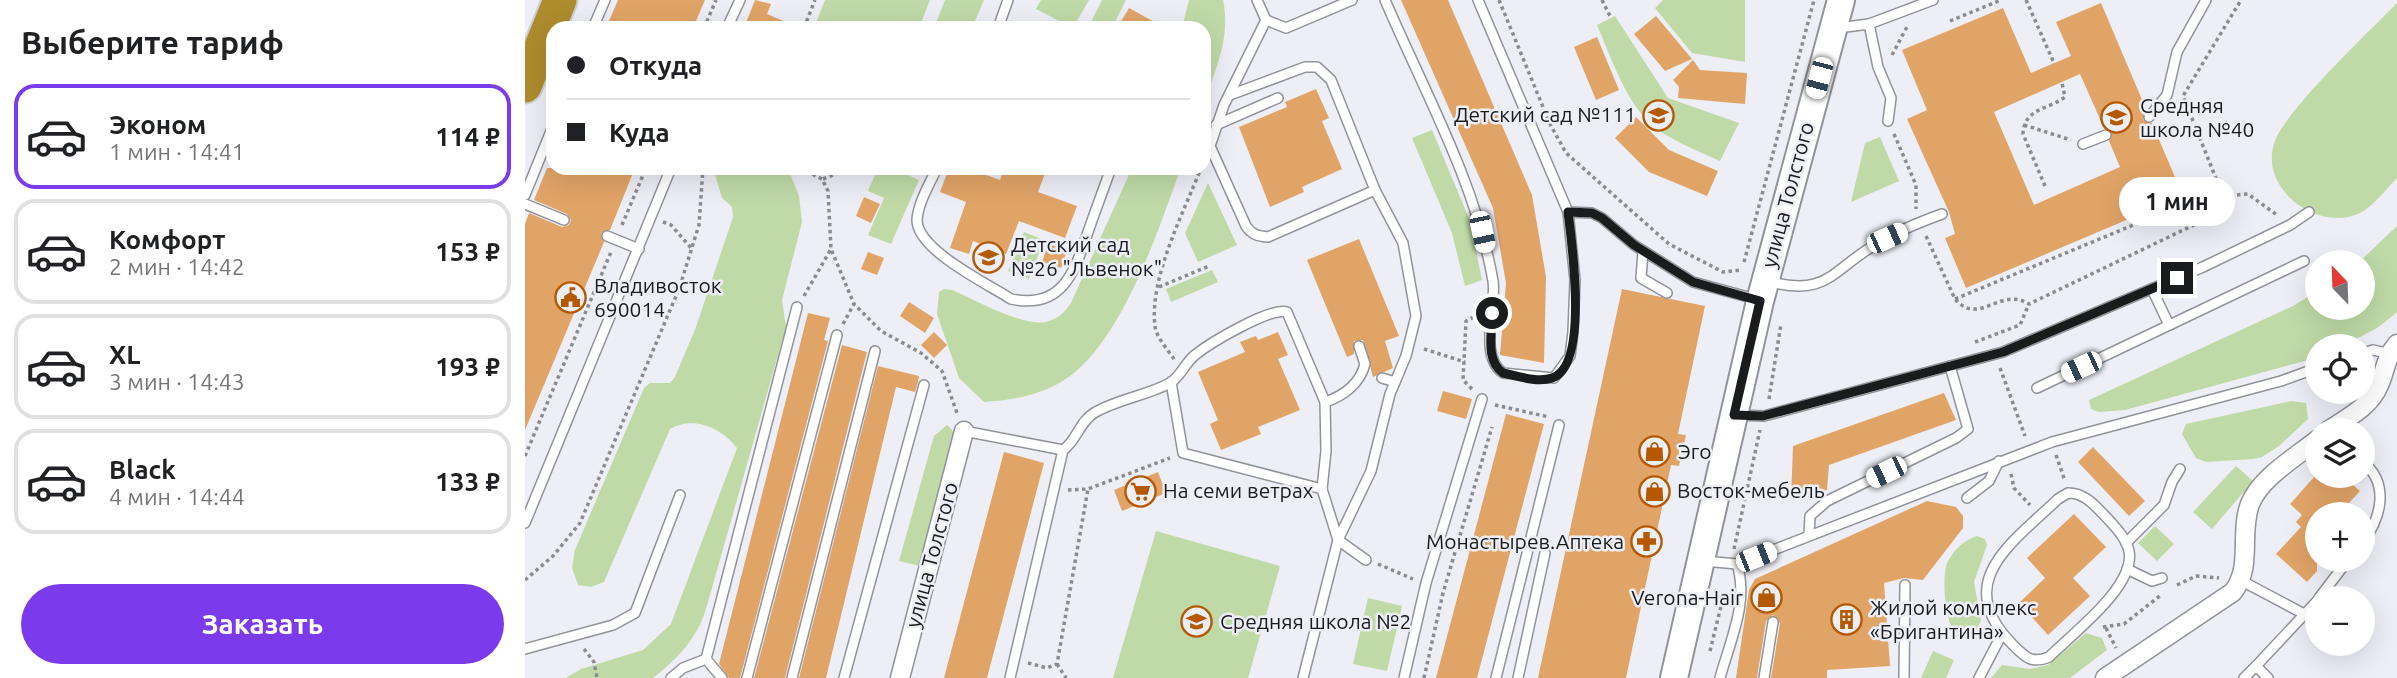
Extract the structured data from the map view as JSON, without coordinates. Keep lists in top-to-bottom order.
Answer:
{
  "streets": {
    "main road": ["улица Толстого"]
  },
  "places": {
    "school or university": [
      "Детский сад №111",
      "Средняя школа №40",
      "Детский сад №26 \"Львенок\"",
      "Средняя школа №2"
    ],
    "public building": ["Владивосток 690014"],
    "shop": ["Эго", "Восток-мебель", "Verona-Hair"],
    "supermarket": ["На семи ветрах"],
    "pharmacy": ["Монастырев.Аптека"],
    "building": ["Жилой комплекс «Бригантина»"]
  },
  "north": "top left",
  "page": {
    "heading": "Выберите тариф",
    "banner": ["Откуда", "Куда"],
    "list": [
      {
        "name": "Эконом",
        "note": "1 мин · 14:41",
        "value": "114 ₽"
      },
      {
        "name": "Комфорт",
        "note": "2 мин · 14:42",
        "value": "153 ₽"
      },
      {
        "name": "XL",
        "note": "3 мин · 14:43",
        "value": "193 ₽"
      },
      {
        "name": "Black",
        "note": "4 мин · 14:44",
        "value": "133 ₽"
      }
    ],
    "bubble": "1 мин",
    "map_buttons": ["+", "−"],
    "buttons": "Заказать"
  }
}
